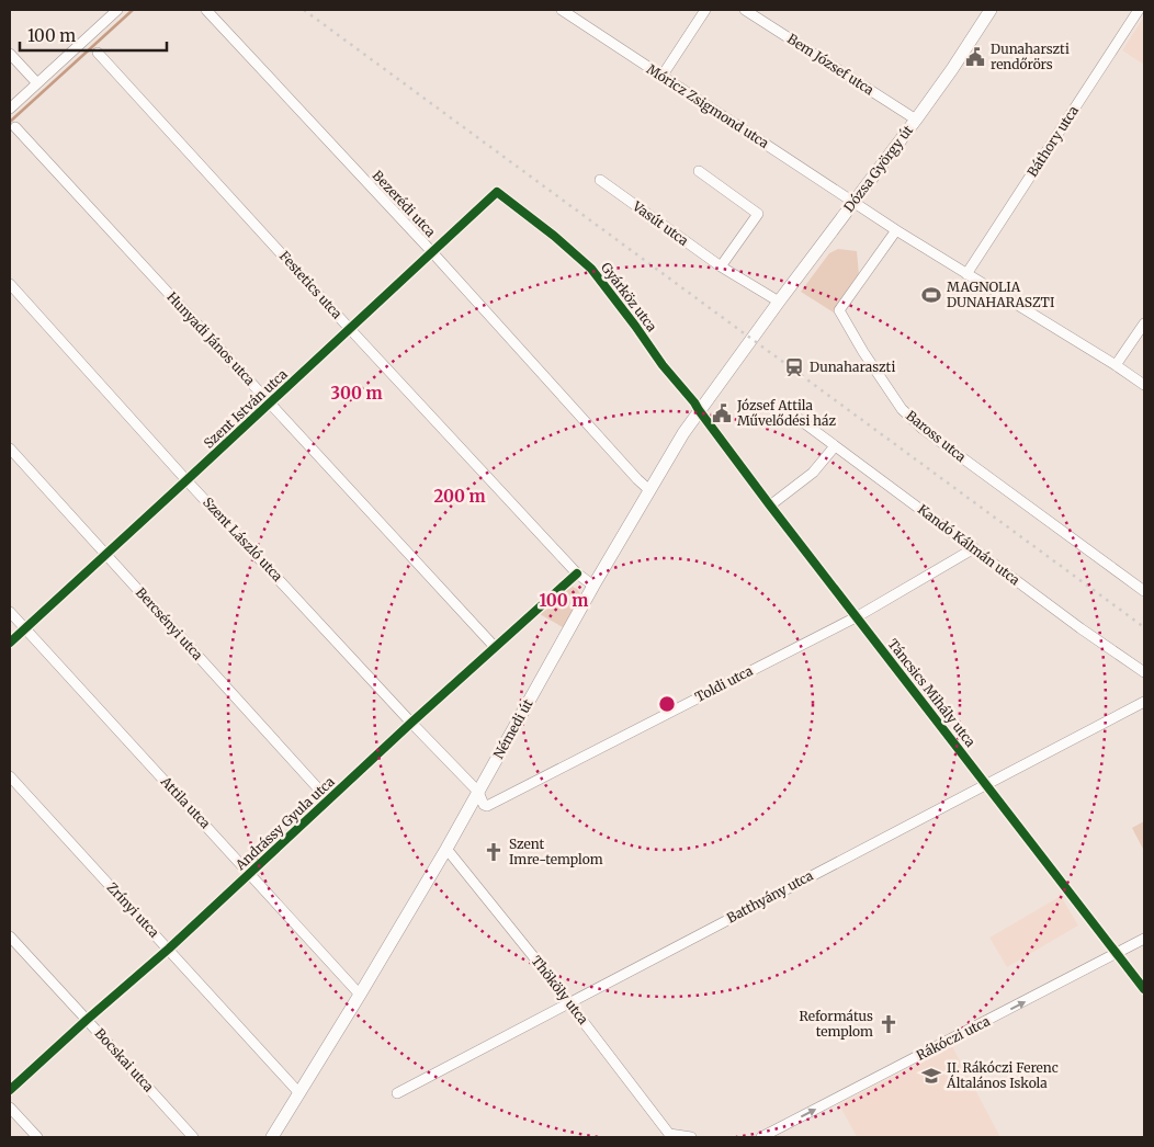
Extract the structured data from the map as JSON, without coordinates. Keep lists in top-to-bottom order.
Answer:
{
  "streets": {
    "main road": ["Dózsa György út", "Némedi út"],
    "street": [
      "Bem József utca",
      "Móricz Zsigmond utca",
      "Báthory utca",
      "Bezerédi utca",
      "Vasút utca",
      "Festetics utca",
      "Gyárköz utca",
      "Hunyadi János utca",
      "Szent István utca",
      "Baross utca",
      "Szent László utca",
      "Kandó Kálmán utca",
      "Bercsényi utca",
      "Toldi utca",
      "Táncsics Mihály utca",
      "Attila utca",
      "Andrássy Gyula utca",
      "Batthyány utca",
      "Zrínyi utca",
      "Thököly utca",
      "Rákóczi utca",
      "Bocskai utca"
    ]
  },
  "crossings": [
    ["Bem József utca", "Dózsa György út"],
    ["Móricz Zsigmond utca", "Báthory utca"],
    ["Móricz Zsigmond utca", "Dózsa György út"],
    ["Móricz Zsigmond utca", "Baross utca"],
    ["Dózsa György út", "Vasút utca"],
    ["Dózsa György út", "Némedi út"],
    ["Bezerédi utca", "Szent István utca"],
    ["Bezerédi utca", "Némedi út"],
    ["Festetics utca", "Szent István utca"],
    ["Festetics utca", "Némedi út"],
    ["Festetics utca", "Andrássy Gyula utca"],
    ["Gyárköz utca", "Szent István utca"],
    ["Gyárköz utca", "Táncsics Mihály utca"],
    ["Gyárköz utca", "Némedi út"],
    ["Hunyadi János utca", "Szent István utca"],
    ["Hunyadi János utca", "Andrássy Gyula utca"],
    ["Szent István utca", "Szent László utca"],
    ["Szent István utca", "Bercsényi utca"],
    ["Szent István utca", "Attila utca"],
    ["Szent László utca", "Toldi utca"],
    ["Szent László utca", "Némedi út"],
    ["Szent László utca", "Andrássy Gyula utca"],
    ["Kandó Kálmán utca", "Toldi utca"],
    ["Bercsényi utca", "Andrássy Gyula utca"],
    ["Toldi utca", "Táncsics Mihály utca"],
    ["Toldi utca", "Némedi út"],
    ["Táncsics Mihály utca", "Némedi út"],
    ["Táncsics Mihály utca", "Batthyány utca"],
    ["Táncsics Mihály utca", "Rákóczi utca"],
    ["Némedi út", "Attila utca"],
    ["Némedi út", "Zrínyi utca"],
    ["Némedi út", "Thököly utca"],
    ["Attila utca", "Andrássy Gyula utca"],
    ["Andrássy Gyula utca", "Zrínyi utca"],
    ["Andrássy Gyula utca", "Bocskai utca"],
    ["Batthyány utca", "Thököly utca"]
  ],
  "one_way": ["Rákóczi utca"],
  "places": {
    "public building": ["Dunaharszti rendőrörs", "József Attila Művelődési ház"],
    "sports": ["MAGNOLIA DUNAHARASZTI"],
    "station": ["Dunaharaszti"],
    "church": ["Szent Imre-templom", "Református templom"],
    "school or university": ["II. Rákóczi Ferenc Általános Iskola"]
  },
  "scale_bar": "100 m",
  "rings": ["300 m", "200 m", "100 m"]
}
